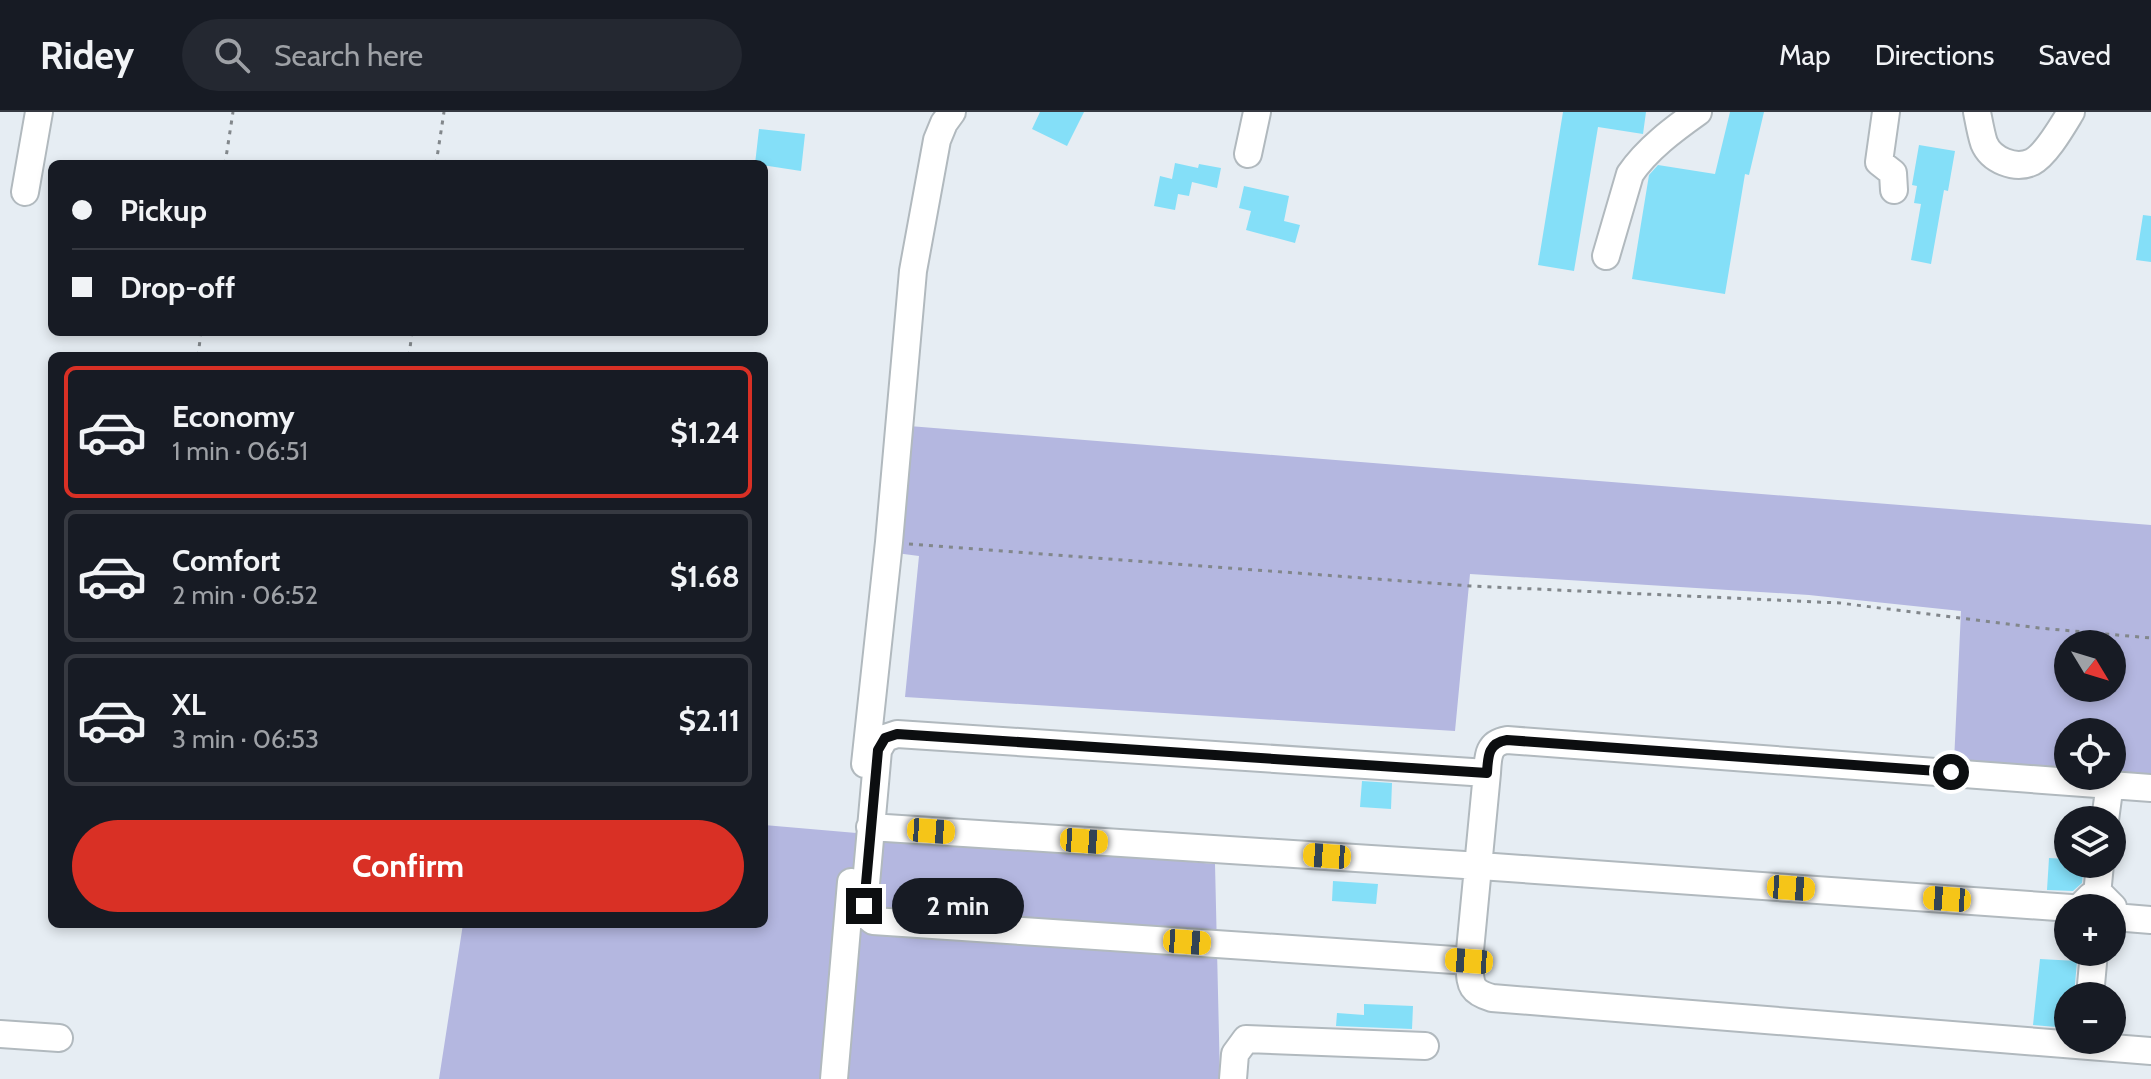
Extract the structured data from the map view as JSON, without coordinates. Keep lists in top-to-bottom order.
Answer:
{
  "north": "bottom right",
  "page": {
    "header": "Ridey",
    "search": "Search here",
    "nav": ["Map", "Directions", "Saved"],
    "banner": ["Pickup", "Drop-off"],
    "list": [
      {
        "name": "Economy",
        "note": "1 min · 06:51",
        "value": "$1.24"
      },
      {
        "name": "Comfort",
        "note": "2 min · 06:52",
        "value": "$1.68"
      },
      {
        "name": "XL",
        "note": "3 min · 06:53",
        "value": "$2.11"
      }
    ],
    "map_buttons": ["+", "−"],
    "buttons": "Confirm",
    "bubble": "2 min"
  }
}
